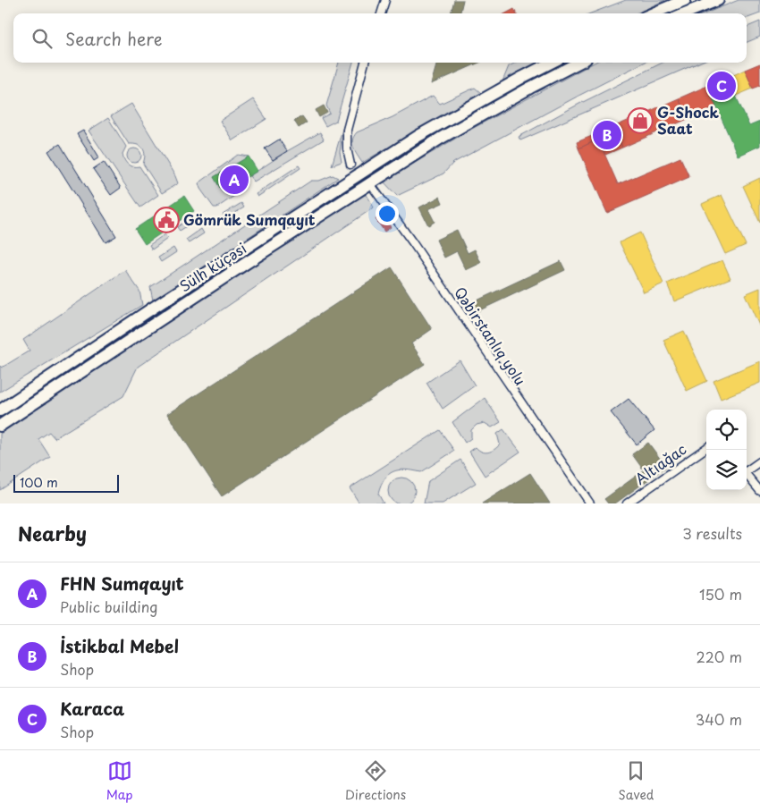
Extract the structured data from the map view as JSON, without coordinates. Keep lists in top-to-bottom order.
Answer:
{
  "streets": {
    "highway": ["Sülh küçəsi"],
    "street": ["Qəbirstanlıq yolu", "Altıağac"]
  },
  "crossings": [
    ["Sülh küçəsi", "Qəbirstanlıq yolu"]
  ],
  "places": {
    "shop": ["G-Shock Saat"],
    "public building": ["Gömrük Sumqayıt"]
  },
  "scale_bar": "100 m",
  "page": {
    "search": "Search here",
    "pins": ["C", "B", "A"],
    "scale": "100 m",
    "heading": ["Nearby", "3 results"],
    "list": [
      {
        "mark": "A",
        "name": "FHN Sumqayıt",
        "note": "Public building",
        "value": "150 m"
      },
      {
        "mark": "B",
        "name": "İstikbal Mebel",
        "note": "Shop",
        "value": "220 m"
      },
      {
        "mark": "C",
        "name": "Karaca",
        "note": "Shop",
        "value": "340 m"
      }
    ],
    "nav": ["Map", "Directions", "Saved"]
  }
}
